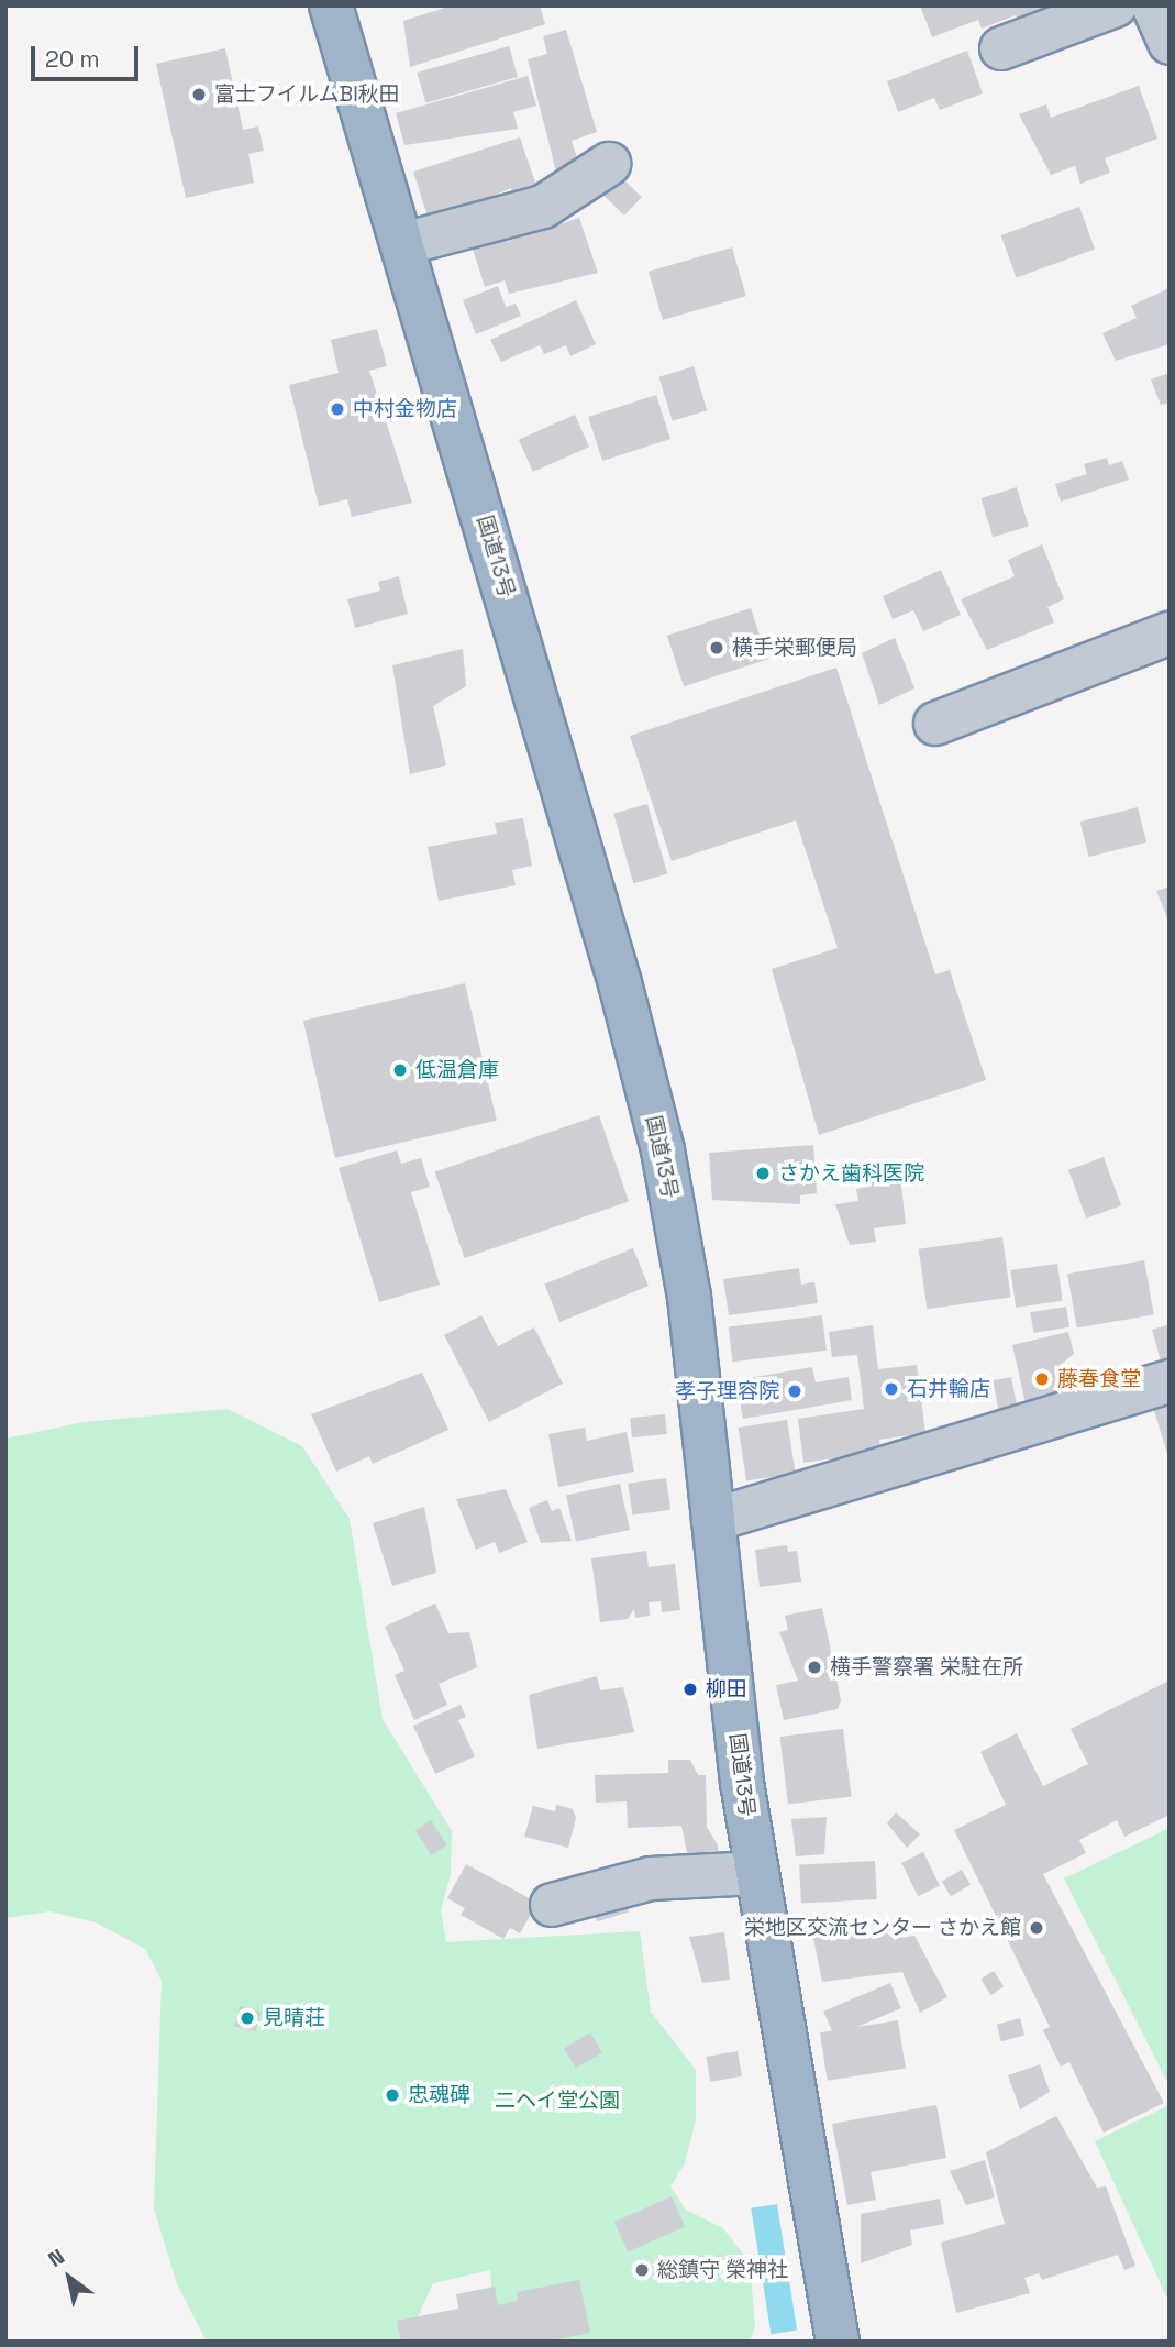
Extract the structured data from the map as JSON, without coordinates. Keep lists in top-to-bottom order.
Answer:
{
  "streets": {
    "highway": ["国道13号"]
  },
  "parks": ["二ヘイ堂公園"],
  "places": [
    "富士フイルムBI秋田",
    "中村金物店",
    "横手栄郵便局",
    "低温倉庫",
    "さかえ歯科医院",
    "藤春食堂",
    "石井輪店",
    "孝子理容院",
    "横手警察署 栄駐在所",
    "柳田",
    "栄地区交流センター さかえ館",
    "見晴荘",
    "忠魂碑",
    "総鎮守 榮神社"
  ],
  "scale_bar": "20 m",
  "north": "top left"
}
